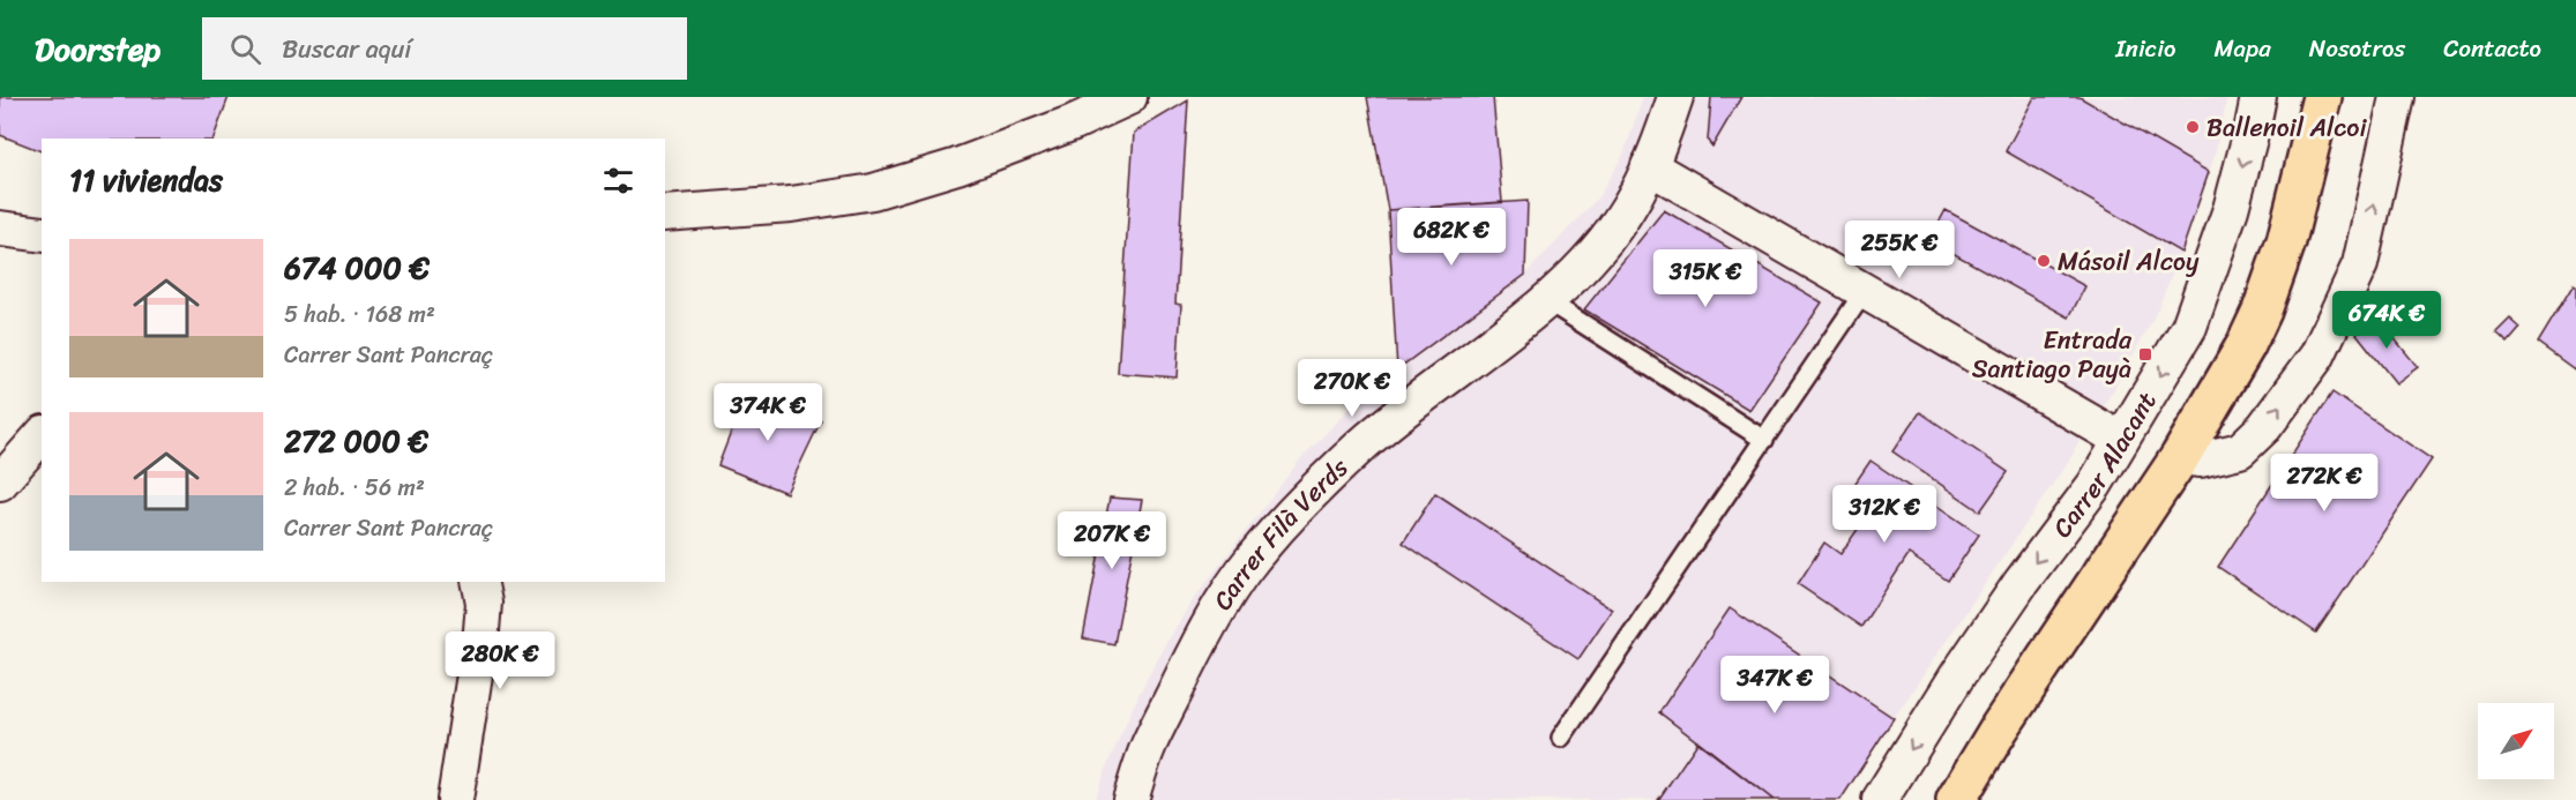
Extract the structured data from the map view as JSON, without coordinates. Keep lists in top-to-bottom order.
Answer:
{
  "streets": {
    "street": ["Carrer Alacant", "Carrer Filà Verds"]
  },
  "places": {
    "other": ["Ballenoil Alcoi", "Másoil Alcoy"],
    "transit": ["Entrada Santiago Payà"]
  },
  "north": "top right",
  "page": {
    "header": "Doorstep",
    "search": "Buscar aquí",
    "nav": [
      "Inicio",
      "Mapa",
      "Nosotros",
      "Contacto"
    ],
    "heading": "11 viviendas",
    "price": [
      "682K €",
      "255K €",
      "315K €",
      "674K €",
      "270K €",
      "374K €",
      "272K €",
      "312K €",
      "207K €",
      "280K €",
      "347K €"
    ],
    "list": [
      {
        "name": "674 000 €",
        "note": "5 hab. · 168 m² · Carrer Sant Pancraç"
      },
      {
        "name": "272 000 €",
        "note": "2 hab. · 56 m² · Carrer Sant Pancraç"
      }
    ]
  }
}
